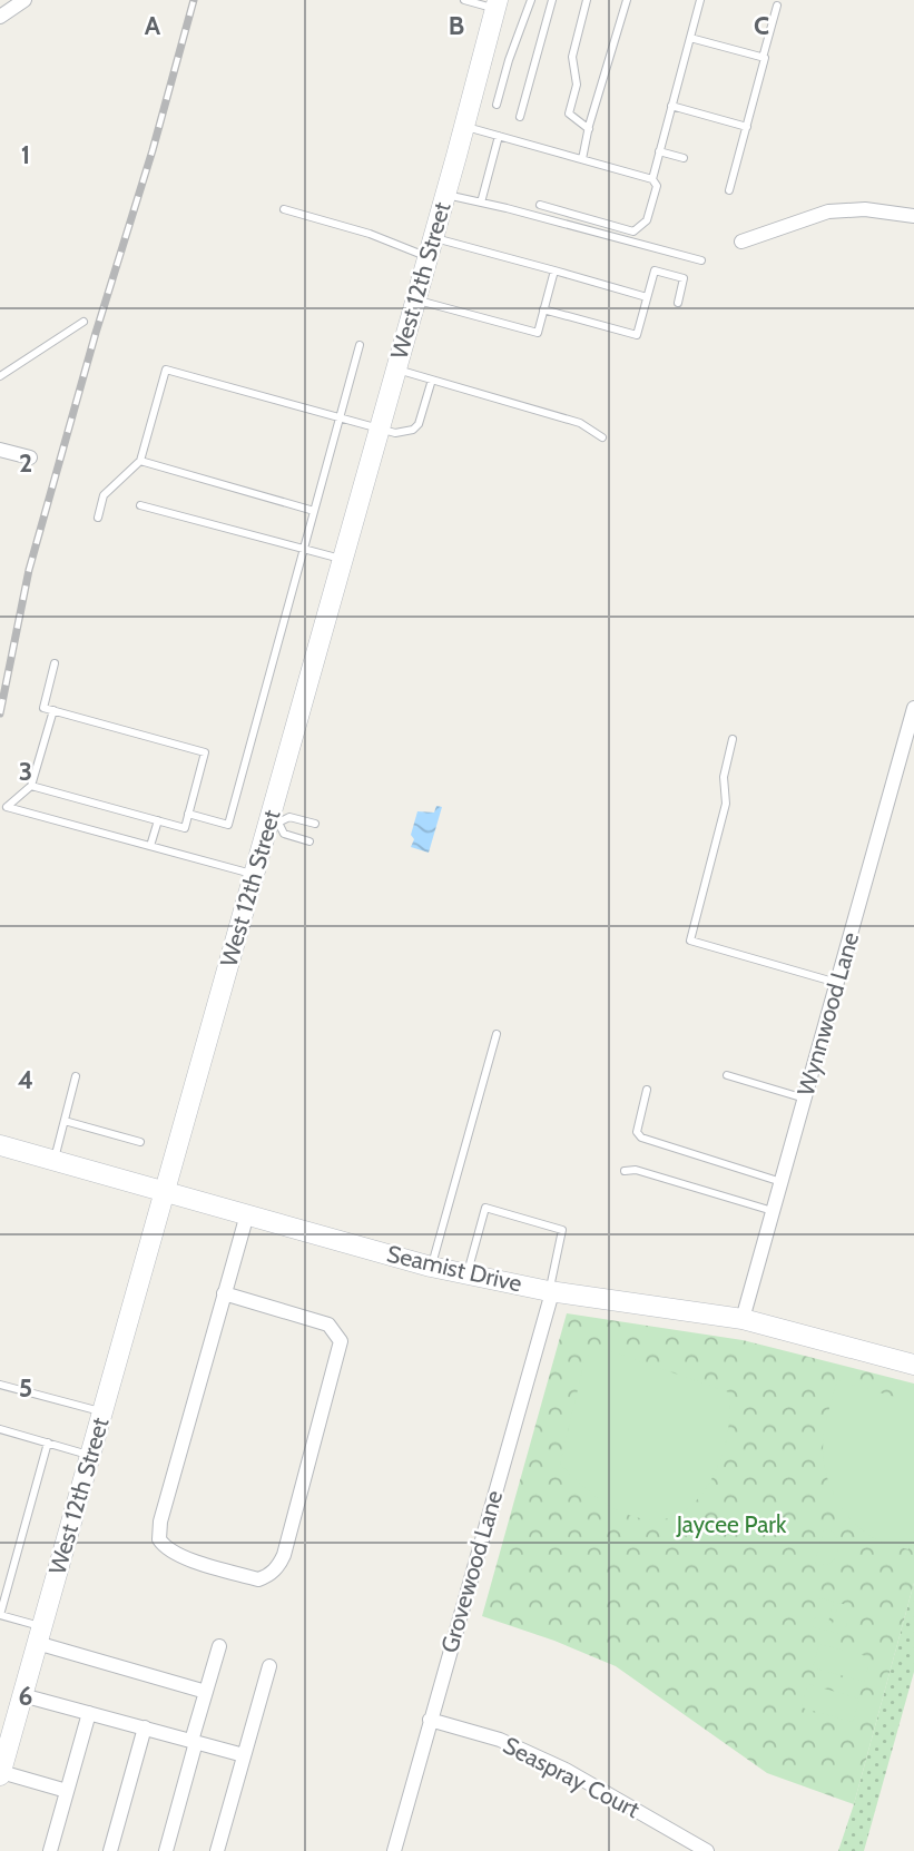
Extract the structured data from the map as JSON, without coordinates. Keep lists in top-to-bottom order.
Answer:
{
  "streets": {
    "street": [
      "West 12th Street",
      "Wynnwood Lane",
      "Seamist Drive",
      "Grovewood Lane",
      "Seaspray Court"
    ]
  },
  "crossings": [
    ["West 12th Street", "Seamist Drive"],
    ["Wynnwood Lane", "Seamist Drive"],
    ["Seamist Drive", "Grovewood Lane"],
    ["Grovewood Lane", "Seaspray Court"]
  ],
  "parks": ["Jaycee Park"],
  "grid": {
    "columns": ["A", "B", "C"],
    "rows": [
      "1",
      "2",
      "3",
      "4",
      "5",
      "6"
    ]
  }
}
